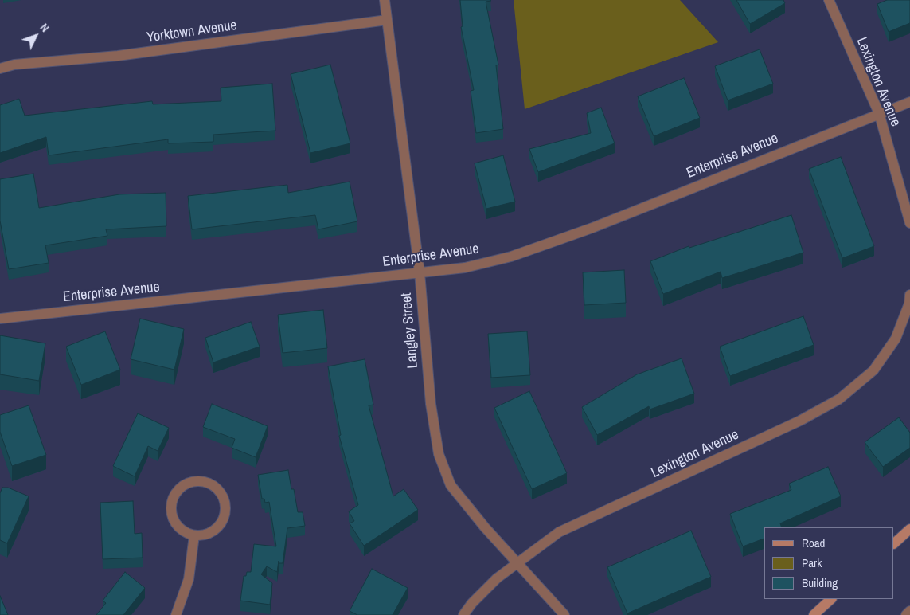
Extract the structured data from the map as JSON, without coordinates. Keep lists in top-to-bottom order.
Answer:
{
  "streets": {
    "street": [
      "Yorktown Avenue",
      "Lexington Avenue",
      "Enterprise Avenue",
      "Langley Street"
    ]
  },
  "crossings": [
    ["Yorktown Avenue", "Langley Street"],
    ["Lexington Avenue", "Enterprise Avenue"],
    ["Lexington Avenue", "Langley Street"],
    ["Enterprise Avenue", "Langley Street"]
  ],
  "legend": ["Road", "Park", "Building"],
  "north": "top right"
}
